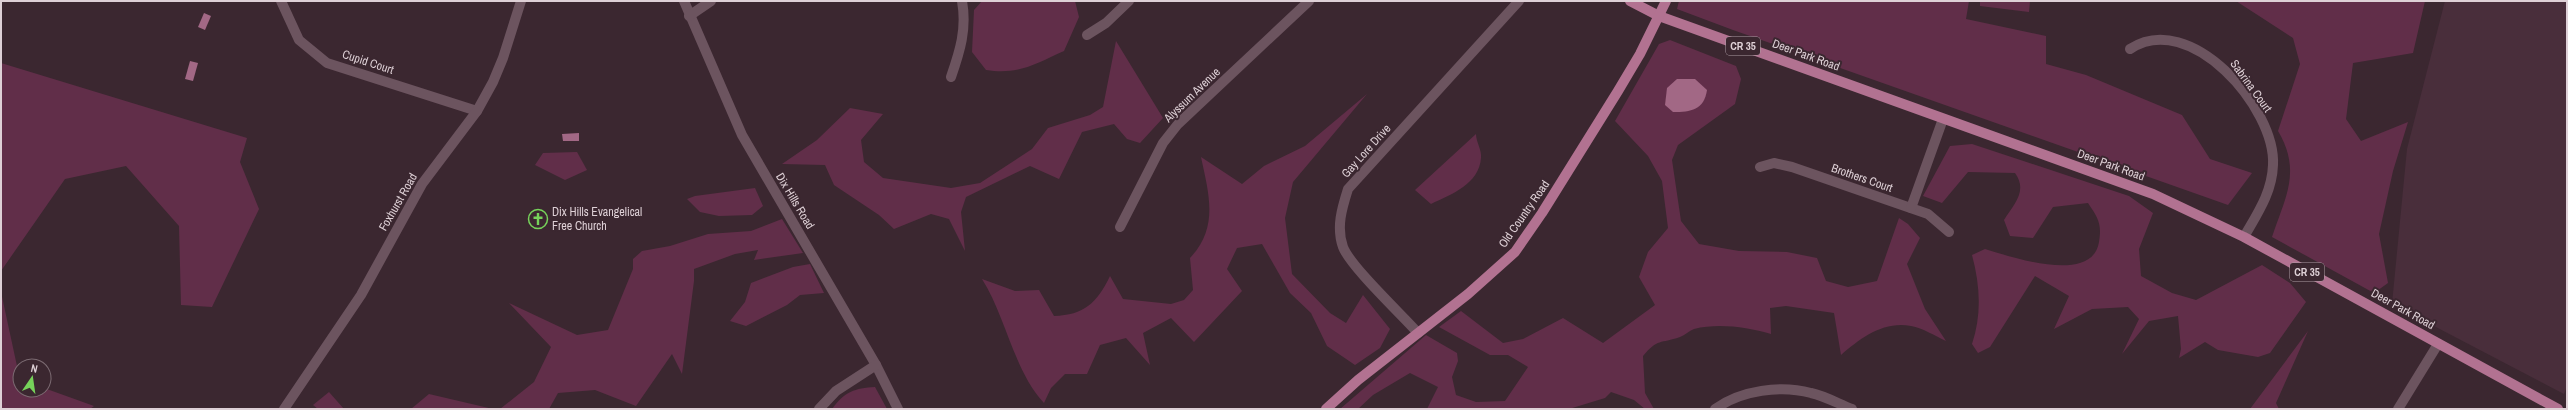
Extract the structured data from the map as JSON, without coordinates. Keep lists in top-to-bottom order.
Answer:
{
  "streets": {
    "main road": ["CR 35", "Deer Park Road", "Old Country Road"],
    "street": [
      "Cupid Court",
      "Sabrina Court",
      "Alyssum Avenue",
      "Gay Lore Drive",
      "Brothers Court",
      "Dix Hills Road",
      "Foxhurst Road"
    ]
  },
  "crossings": [
    ["Deer Park Road", "Sabrina Court"],
    ["Deer Park Road", "Old Country Road"],
    ["Cupid Court", "Foxhurst Road"],
    ["Gay Lore Drive", "Old Country Road"]
  ],
  "places": {
    "church": ["Dix Hills Evangelical Free Church"]
  },
  "north": "top"
}
